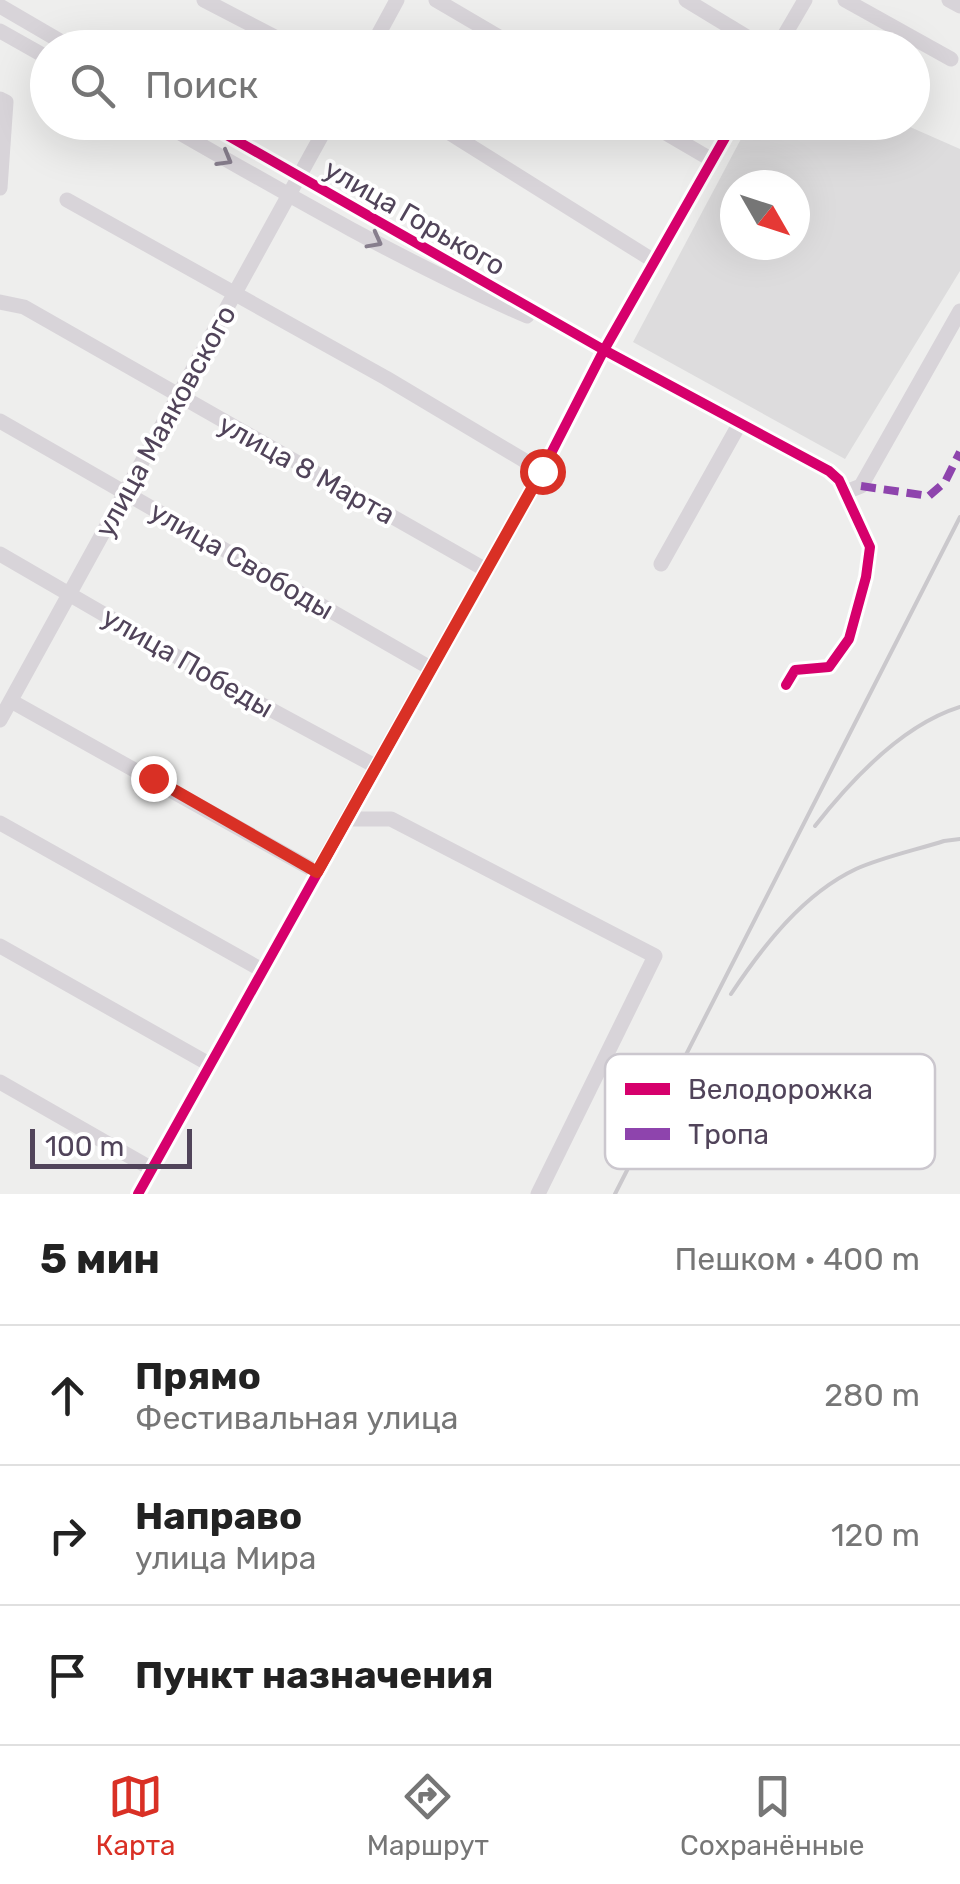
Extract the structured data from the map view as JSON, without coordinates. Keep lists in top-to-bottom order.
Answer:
{
  "streets": {
    "street": [
      "улица Горького",
      "улица Маяковского",
      "улица 8 Марта",
      "улица Свободы",
      "улица Победы"
    ]
  },
  "crossings": [
    ["улица Горького", "улица Маяковского"],
    ["улица Маяковского", "улица 8 Марта"],
    ["улица Маяковского", "улица Свободы"],
    ["улица Маяковского", "улица Победы"]
  ],
  "legend": ["Велодорожка", "Тропа"],
  "scale_bar": "100 m",
  "north": "bottom right",
  "page": {
    "search": "Поиск",
    "scale": "100 m",
    "heading": ["5 мин", "Пешком · 400 m"],
    "list": [
      ["Прямо", "Фестивальная улица", "280 m"],
      ["Направо", "улица Мира", "120 m"],
      "Пункт назначения"
    ],
    "nav": ["Карта", "Маршрут", "Сохранённые"]
  }
}
